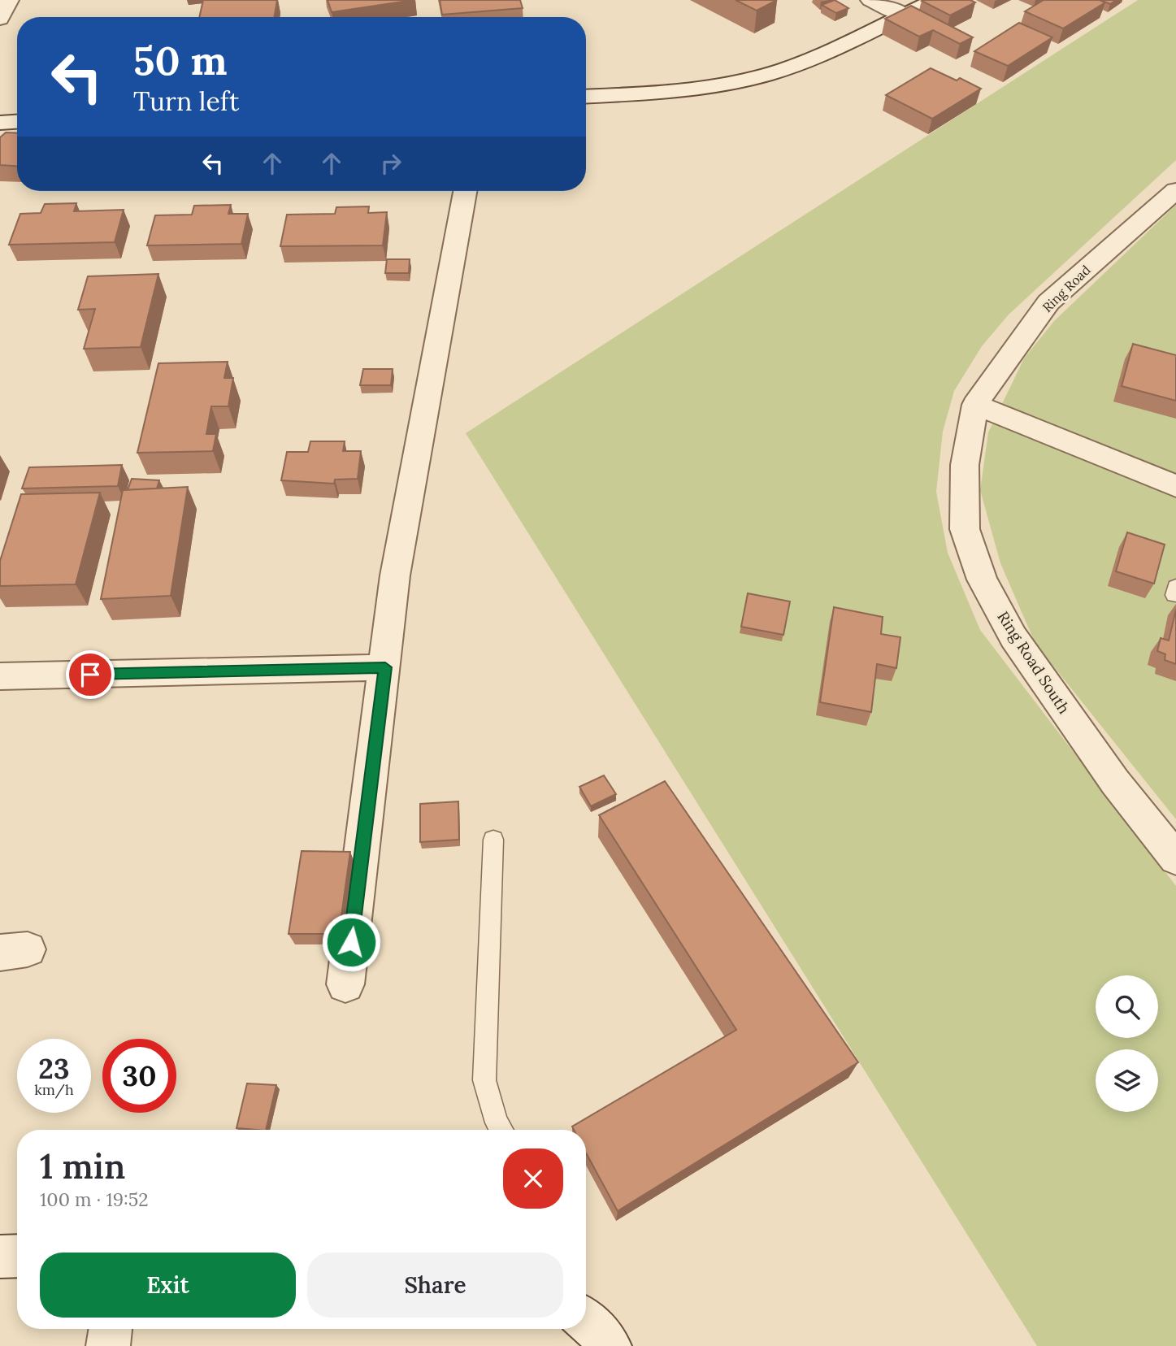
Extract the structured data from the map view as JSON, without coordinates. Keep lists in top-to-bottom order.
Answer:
{
  "streets": {
    "street": ["Ring Road", "Ring Road South"]
  },
  "crossings": [
    ["Ring Road", "Ring Road South"]
  ],
  "page": {
    "turn": ["50 m", "Turn left"],
    "speed": "23 km/h",
    "limit": "30",
    "heading": ["1 min", "100 m · 19:52"],
    "buttons": ["Exit", "Share"]
  }
}
